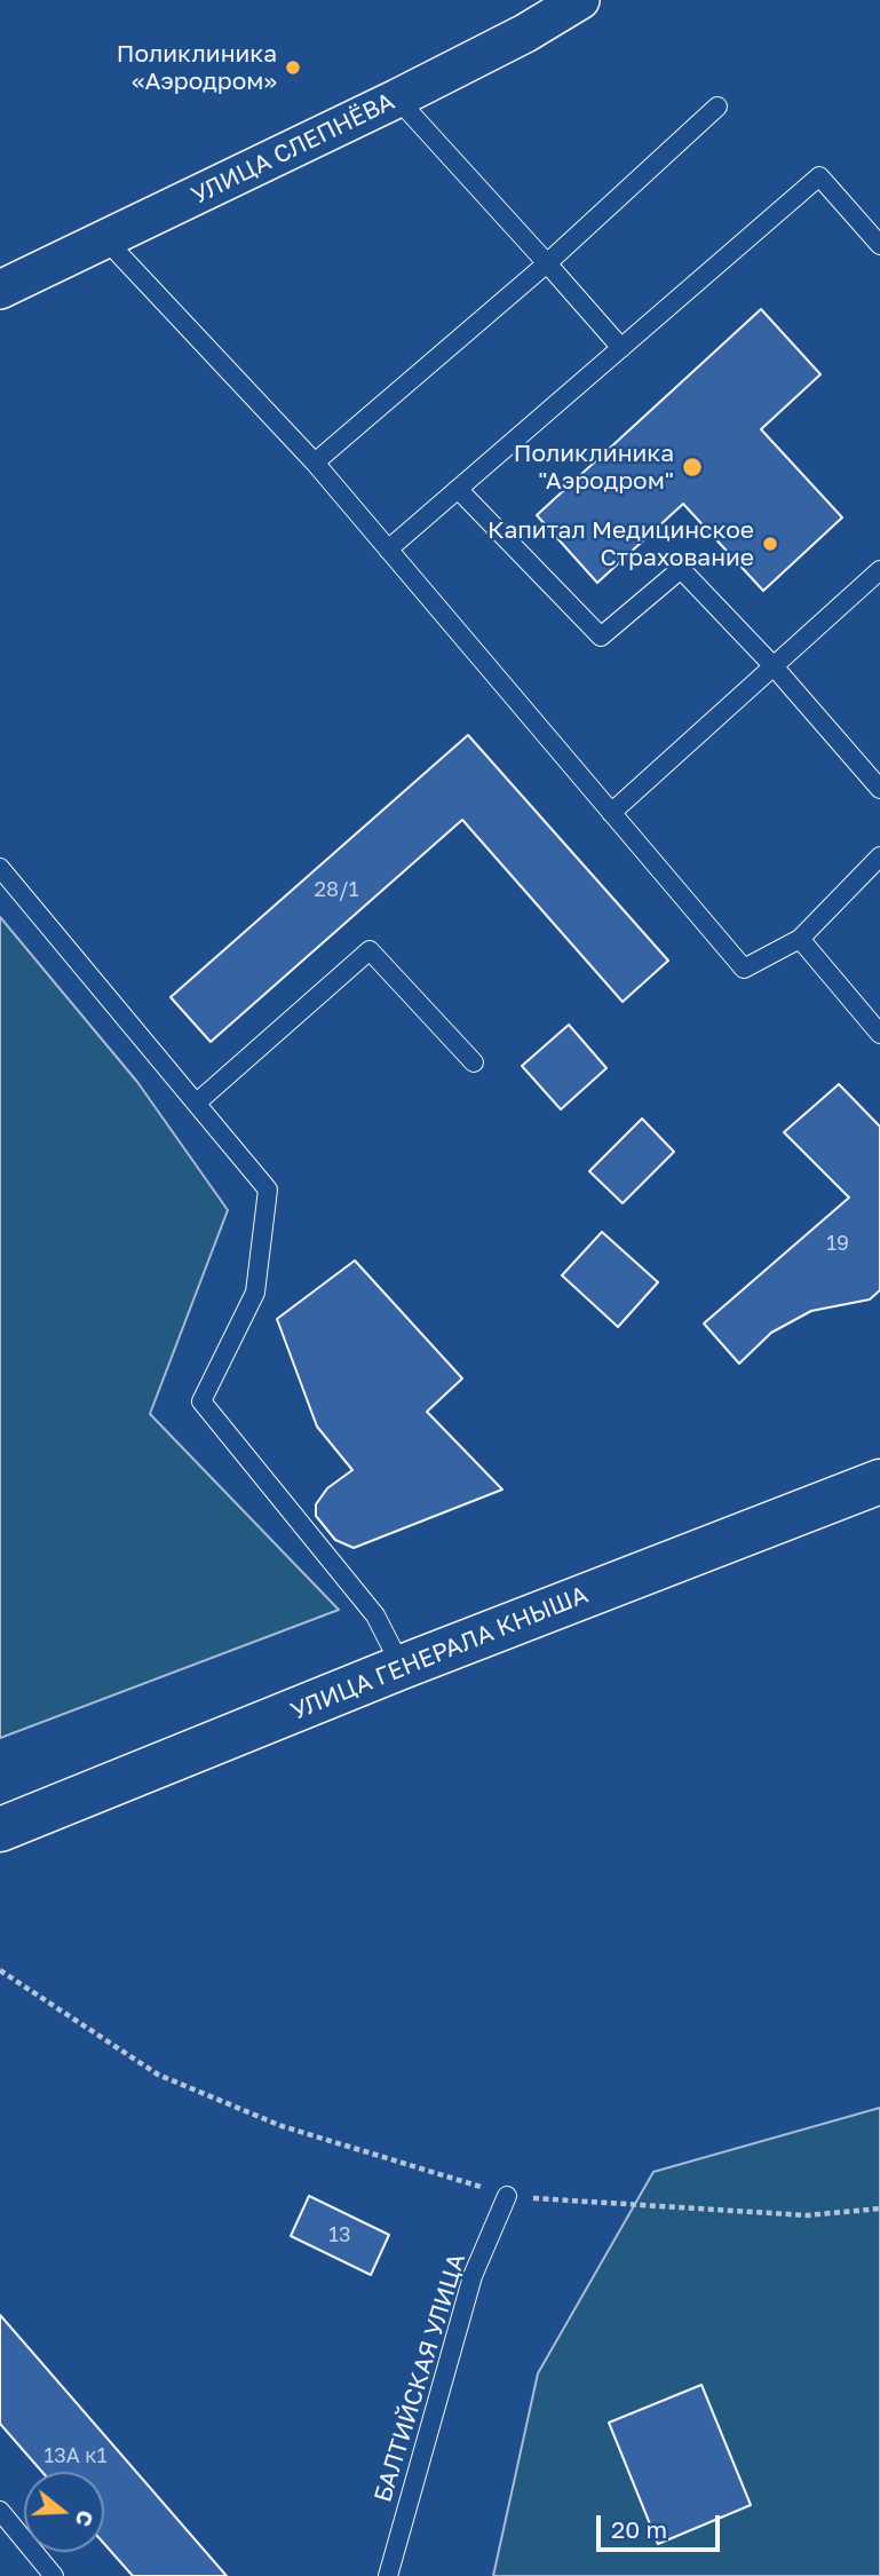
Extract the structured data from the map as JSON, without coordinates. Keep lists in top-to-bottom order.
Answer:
{
  "streets": {
    "street": ["УЛИЦА СЛЕПНЁВА", "УЛИЦА ГЕНЕРАЛА КНЫША"],
    "lane": ["БАЛТИЙСКАЯ УЛИЦА"]
  },
  "places": ["Поликлиника «Аэродром»", "Поликлиника \"Аэродром\"", "Капитал Медицинское Страхование"],
  "house_numbers": [
    "28/1",
    "19",
    "13",
    "13А к1"
  ],
  "scale_bar": "20 m",
  "north": "right"
}
